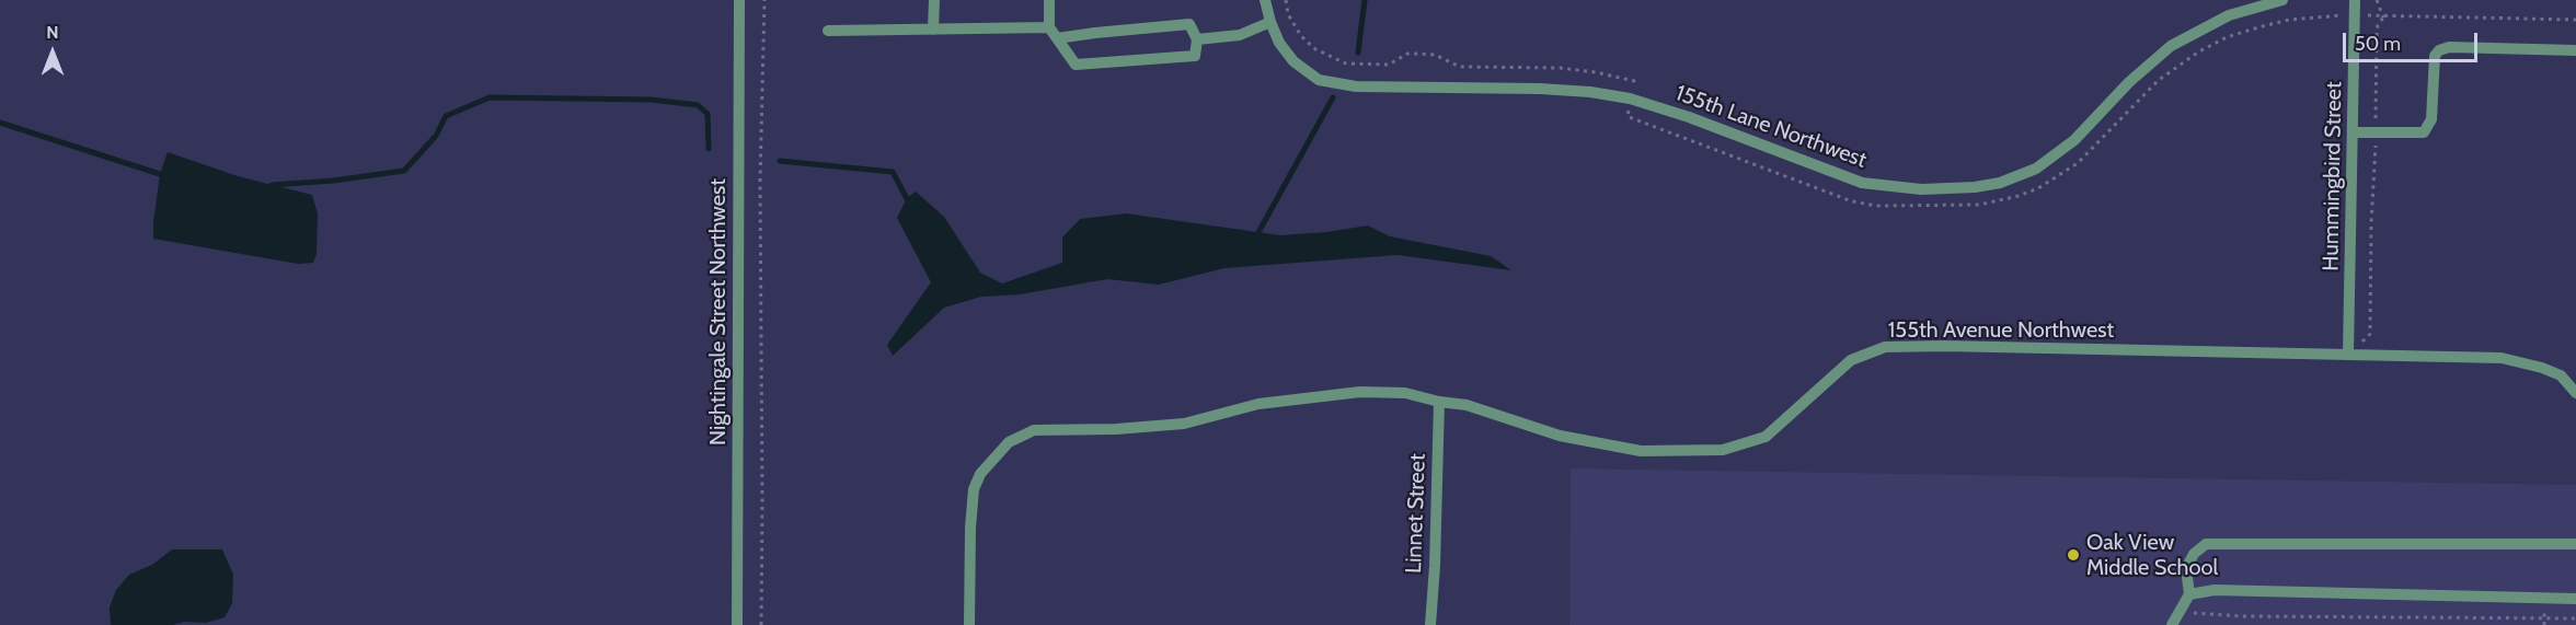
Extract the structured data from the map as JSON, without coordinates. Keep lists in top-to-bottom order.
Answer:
{
  "streets": {
    "street": [
      "155th Lane Northwest",
      "Hummingbird Street",
      "Nightingale Street Northwest",
      "155th Avenue Northwest",
      "Linnet Street"
    ]
  },
  "crossings": [
    ["Hummingbird Street", "155th Avenue Northwest"],
    ["155th Avenue Northwest", "Linnet Street"]
  ],
  "places": ["Oak View Middle School"],
  "scale_bar": "50 m",
  "north": "top"
}
